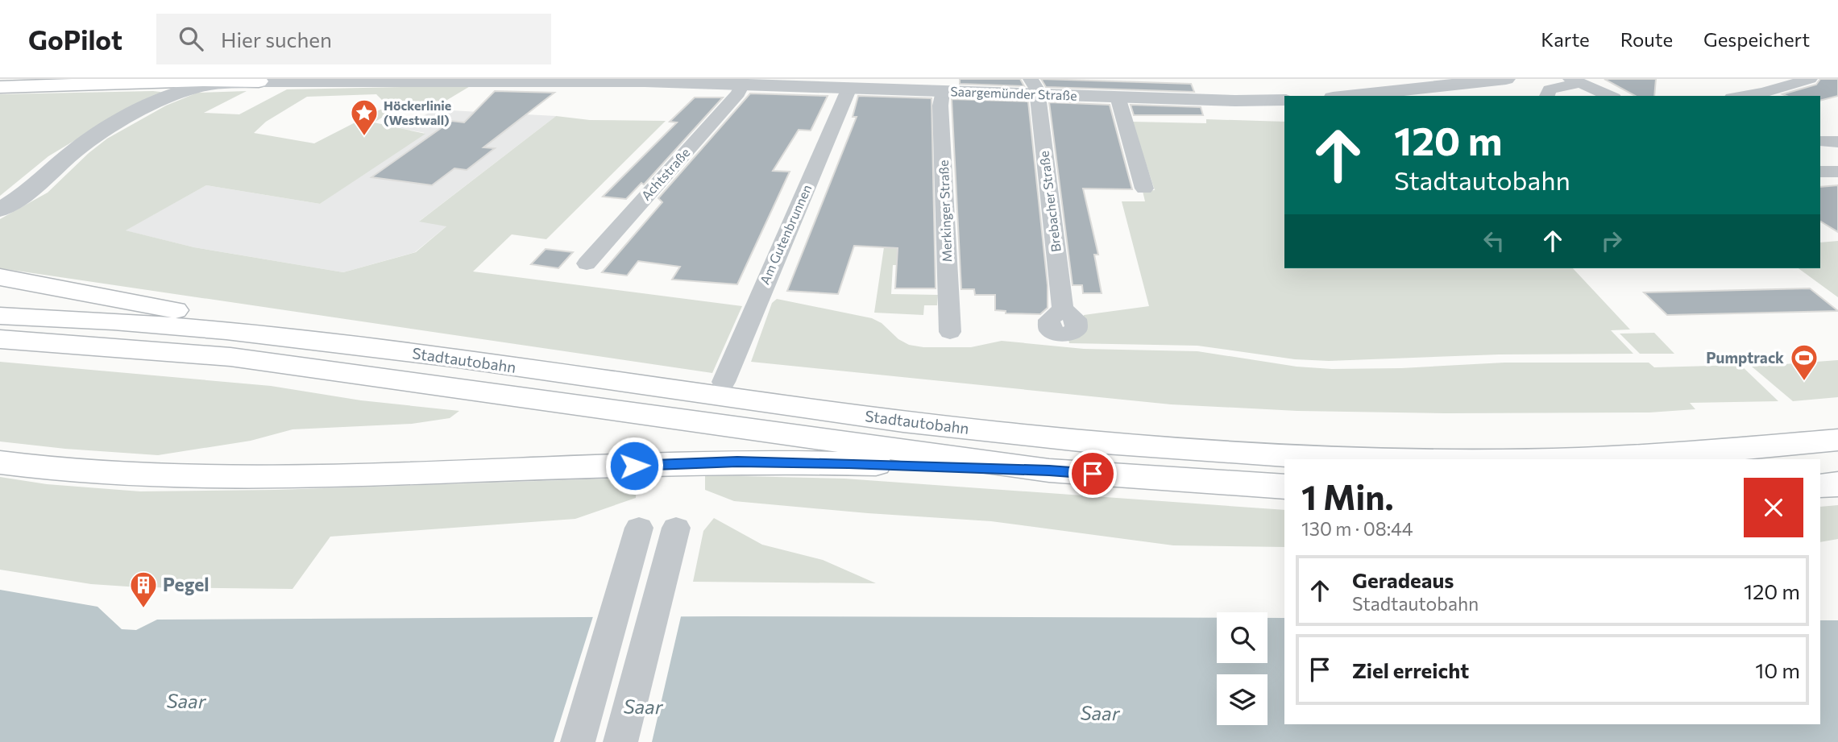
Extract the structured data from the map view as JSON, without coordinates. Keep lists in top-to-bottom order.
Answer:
{
  "streets": {
    "main road": ["Stadtautobahn"],
    "street": [
      "Saargemünder Straße",
      "Achtstraße",
      "Brebacher Straße",
      "Merkinger Straße",
      "Am Gutenbrunnen"
    ]
  },
  "crossings": [
    ["Saargemünder Straße", "Achtstraße"],
    ["Saargemünder Straße", "Brebacher Straße"],
    ["Saargemünder Straße", "Merkinger Straße"],
    ["Saargemünder Straße", "Am Gutenbrunnen"]
  ],
  "water": ["Saar"],
  "places": {
    "place": ["Höckerlinie (Westwall)"],
    "sports": ["Pumptrack"],
    "building": ["Pegel"]
  },
  "page": {
    "header": "GoPilot",
    "search": "Hier suchen",
    "nav": ["Karte", "Route", "Gespeichert"],
    "turn": ["120 m", "Stadtautobahn"],
    "heading": ["1 Min.", "130 m · 08:44"],
    "list": [
      {
        "name": "Geradeaus",
        "note": "Stadtautobahn",
        "value": "120 m"
      },
      {
        "name": "Ziel erreicht",
        "value": "10 m"
      }
    ]
  }
}
